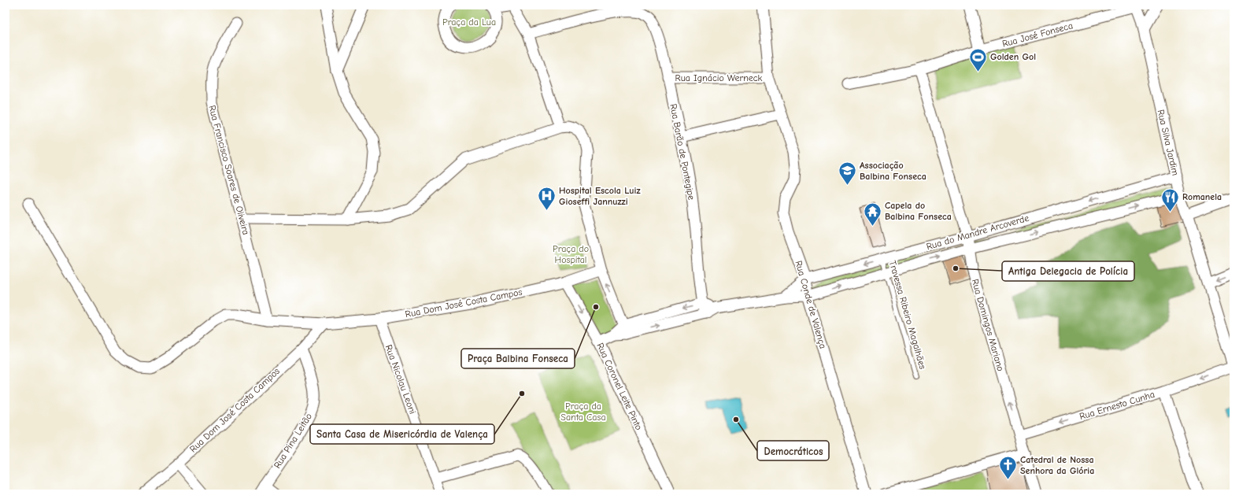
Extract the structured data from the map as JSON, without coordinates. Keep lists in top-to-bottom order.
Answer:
{
  "streets": {
    "street": [
      "Rua José Fonseca",
      "Rua Ignácio Werneck",
      "Rua Silva Jardim",
      "Rua Barão de Pontegipe",
      "Rua Francisco Soares de Oliveira",
      "Rua do Mandre Arcoverde",
      "Rua Dom José Costa Campos",
      "Rua Conde de Valença",
      "Rua Domingos Mariano",
      "Rua Nicolau Leoni",
      "Rua Coronel Leite Pinto",
      "Rua Ernesto Cunha",
      "Rua Pina Leitão"
    ],
    "lane": ["Travessa Ribeiro Magalhães"]
  },
  "crossings": [
    ["Rua José Fonseca", "Rua Silva Jardim"],
    ["Rua José Fonseca", "Rua Domingos Mariano"],
    ["Rua Ignácio Werneck", "Rua Barão de Pontegipe"],
    ["Rua Ignácio Werneck", "Rua Conde de Valença"],
    ["Rua Silva Jardim", "Rua do Mandre Arcoverde"],
    ["Rua Silva Jardim", "Rua Ernesto Cunha"],
    ["Rua Barão de Pontegipe", "Rua do Mandre Arcoverde"],
    ["Rua Francisco Soares de Oliveira", "Rua Dom José Costa Campos"],
    ["Rua do Mandre Arcoverde", "Rua Conde de Valença"],
    ["Rua do Mandre Arcoverde", "Travessa Ribeiro Magalhães"],
    ["Rua do Mandre Arcoverde", "Rua Domingos Mariano"],
    ["Rua do Mandre Arcoverde", "Rua Coronel Leite Pinto"],
    ["Rua Dom José Costa Campos", "Rua Nicolau Leoni"],
    ["Rua Dom José Costa Campos", "Rua Coronel Leite Pinto"],
    ["Rua Dom José Costa Campos", "Rua Pina Leitão"],
    ["Rua Domingos Mariano", "Rua Ernesto Cunha"]
  ],
  "one_way": ["Rua Domingos Mariano", "Rua Ernesto Cunha"],
  "parks": ["Praça da Lua", "Praça do Hospital", "Praça da Santa Casa"],
  "places": {
    "sports": ["Golden Gol"],
    "school or university": ["Associação Balbina Fonseca"],
    "hospital": ["Hospital Escola Luiz Gioseffi Jannuzzi"],
    "restaurant": ["Romanela"],
    "temple": ["Capela do Balbina Fonseca"],
    "other": [
      "Antiga Delegacia de Polícia",
      "Praça Balbina Fonseca",
      "Santa Casa de Misericórdia de Valença",
      "Democráticos"
    ],
    "church": ["Catedral de Nossa Senhora da Glória"]
  }
}
